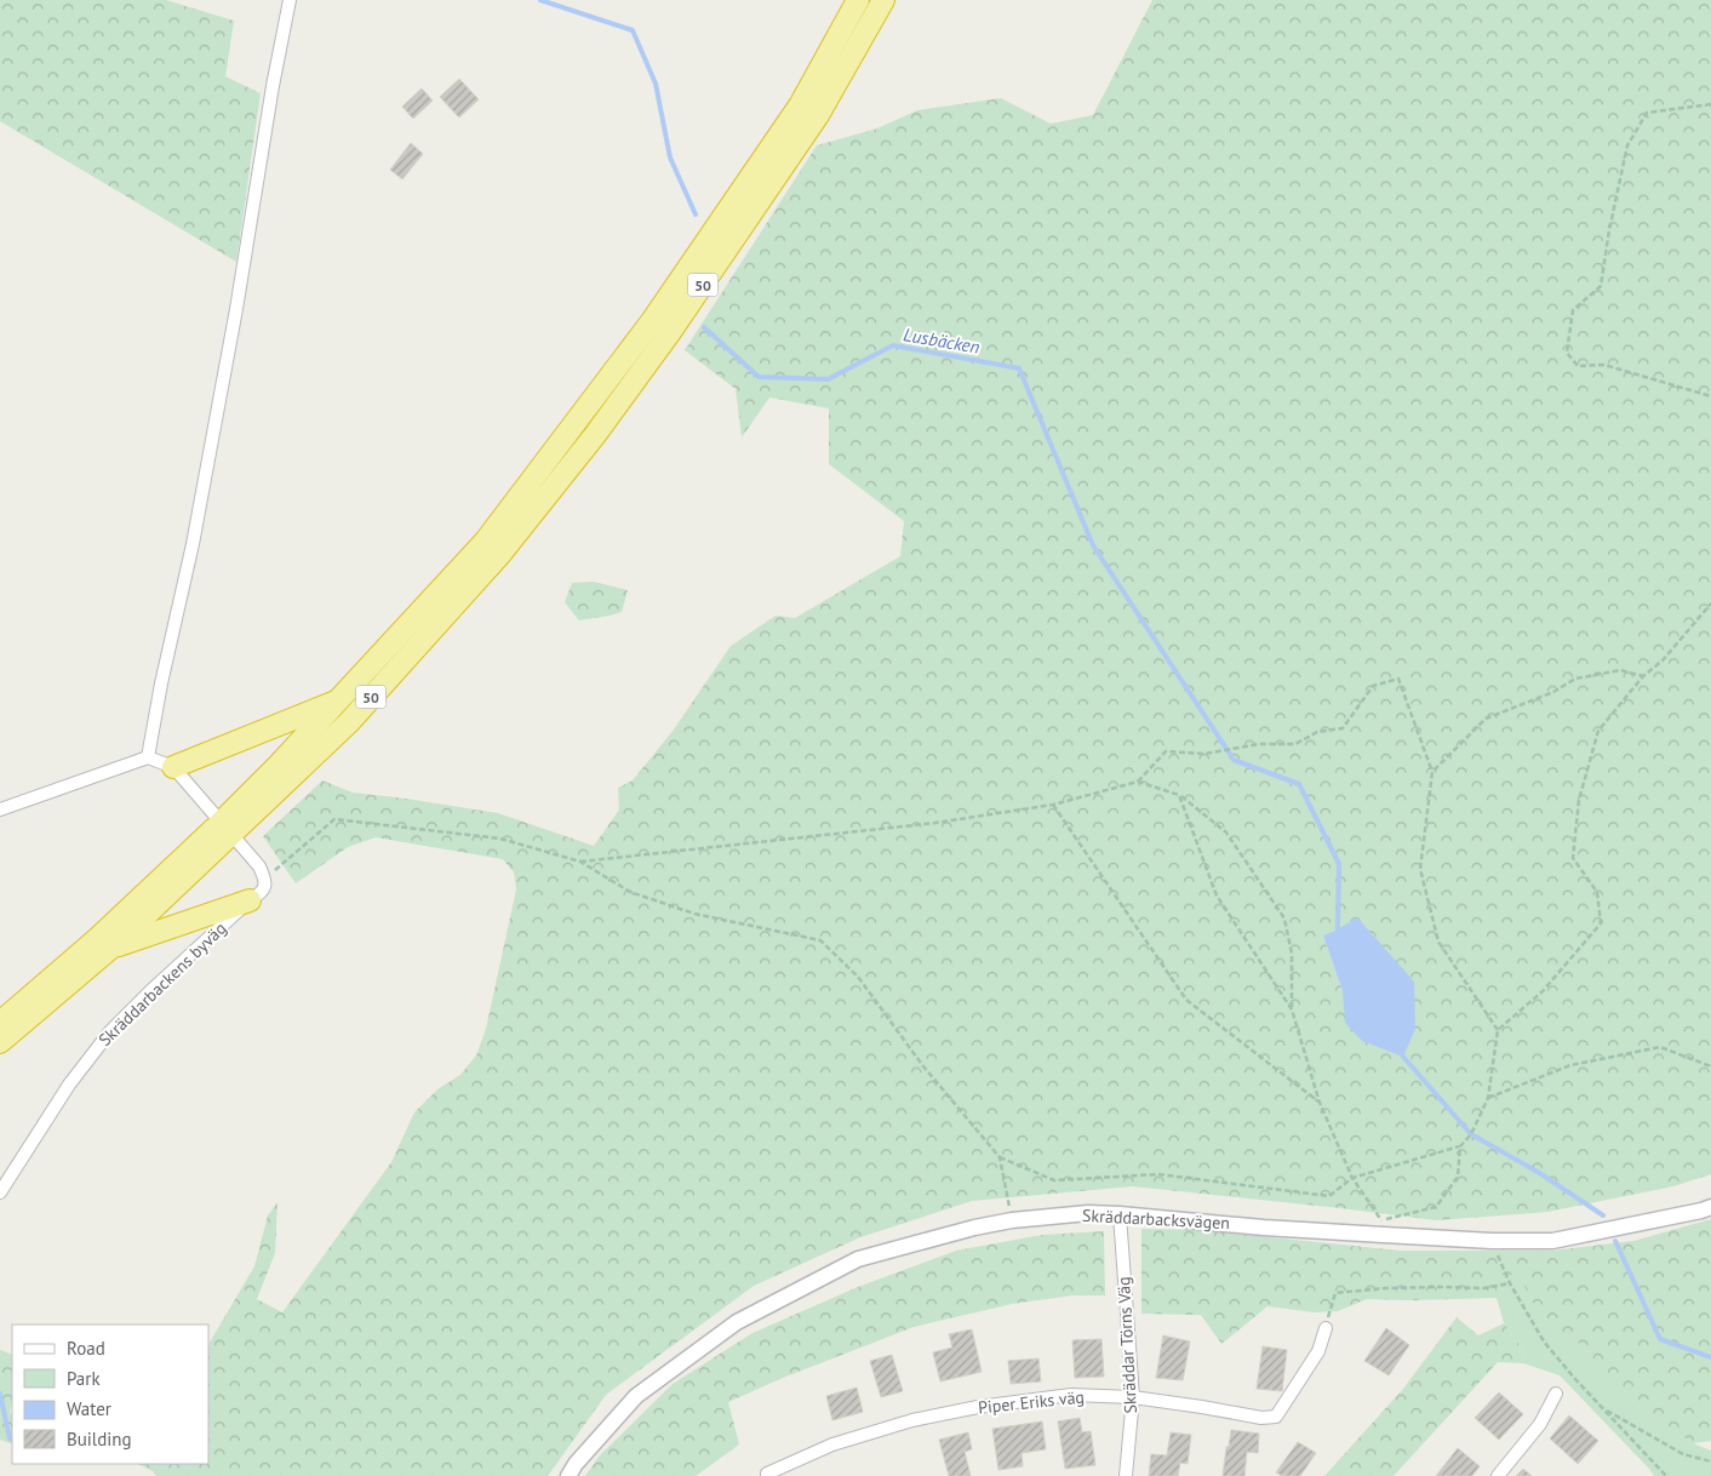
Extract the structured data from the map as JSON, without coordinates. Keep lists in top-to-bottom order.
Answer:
{
  "streets": {
    "highway": ["50"],
    "street": [
      "Skräddarbackens byväg",
      "Skräddarbacksvägen",
      "Skräddar Törns Väg",
      "Piper Eriks väg"
    ]
  },
  "crossings": [
    ["Skräddarbacksvägen", "Skräddar Törns Väg"],
    ["Skräddar Törns Väg", "Piper Eriks väg"]
  ],
  "water": ["Lusbäcken"],
  "legend": [
    "Road",
    "Park",
    "Water",
    "Building"
  ]
}
